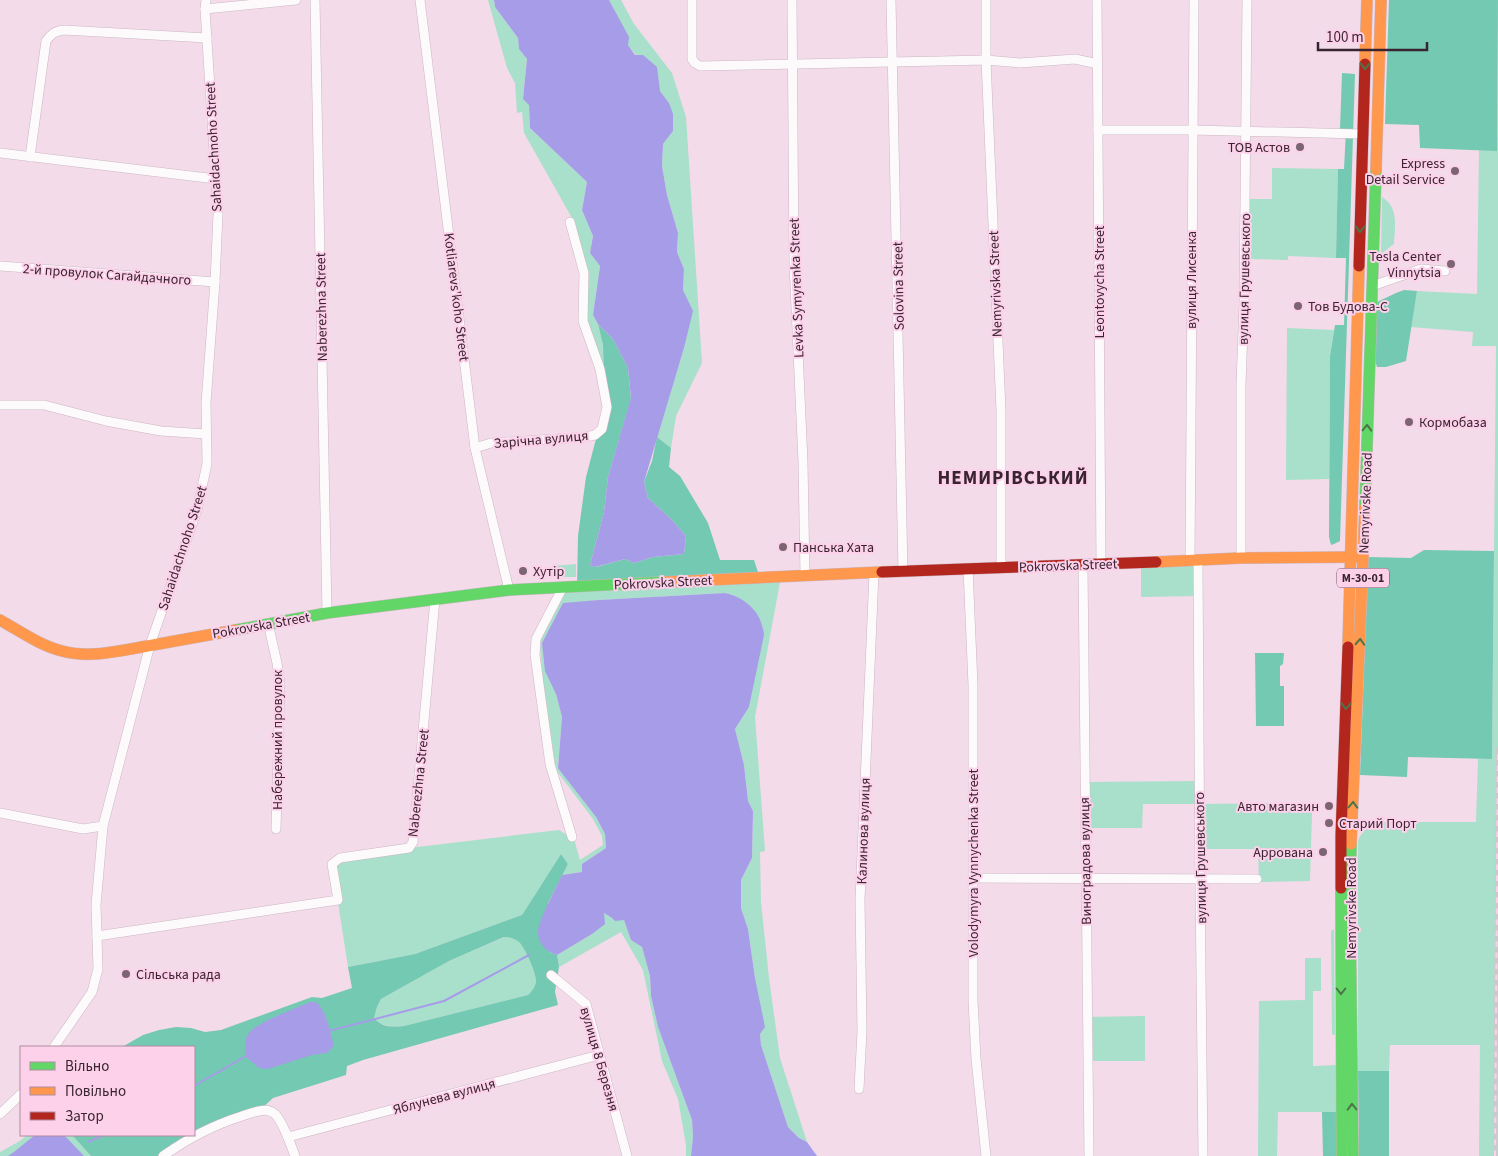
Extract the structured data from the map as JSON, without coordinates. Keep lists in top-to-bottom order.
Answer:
{
  "streets": {
    "main road": ["Nemyrivske Road", "Pokrovska Street", "М-30-01"],
    "street": [
      "Sahaidachnoho Street",
      "2-й провулок Сагайдачного",
      "вулиця Грушевського",
      "вулиця Лисенка",
      "Leontovycha Street",
      "Nemyrivska Street",
      "Solovina Street",
      "Levka Symyrenka Street",
      "Kotliarevs'koho Street",
      "Naberezhna Street",
      "Зарічна вулиця",
      "Набережний провулок",
      "Калинова вулиця",
      "Виноградова вулиця",
      "Volodymyra Vynnychenka Street",
      "вулиця 8 Березня",
      "Яблунева вулиця"
    ]
  },
  "crossings": [
    ["Sahaidachnoho Street", "2-й провулок Сагайдачного"],
    ["Sahaidachnoho Street", "Naberezhna Street"],
    ["Sahaidachnoho Street", "Pokrovska Street"],
    ["вулиця Грушевського", "вулиця Лисенка"],
    ["вулиця Грушевського", "Pokrovska Street"],
    ["вулиця Лисенка", "Pokrovska Street"],
    ["Leontovycha Street", "Pokrovska Street"],
    ["Nemyrivska Street", "Pokrovska Street"],
    ["Solovina Street", "Pokrovska Street"],
    ["Levka Symyrenka Street", "Pokrovska Street"],
    ["Kotliarevs'koho Street", "Зарічна вулиця"],
    ["Kotliarevs'koho Street", "Pokrovska Street"],
    ["Naberezhna Street", "Pokrovska Street"],
    ["Nemyrivske Road", "Pokrovska Street"],
    ["Pokrovska Street", "Набережний провулок"],
    ["Pokrovska Street", "Калинова вулиця"],
    ["Pokrovska Street", "Виноградова вулиця"],
    ["Pokrovska Street", "Volodymyra Vynnychenka Street"],
    ["вулиця 8 Березня", "Яблунева вулиця"]
  ],
  "districts": ["НЕМИРІВСЬКИЙ"],
  "places": [
    "ТОВ Астов",
    "Express Detail Service",
    "Tesla Center Vinnytsia",
    "Тов Будова-С",
    "Кормобаза",
    "Панська Хата",
    "Хутір",
    "Авто магазин",
    "Старий Порт",
    "Аррована",
    "Сільська рада"
  ],
  "legend": ["Вільно", "Повільно", "Затор"],
  "scale_bar": "100 m"
}
